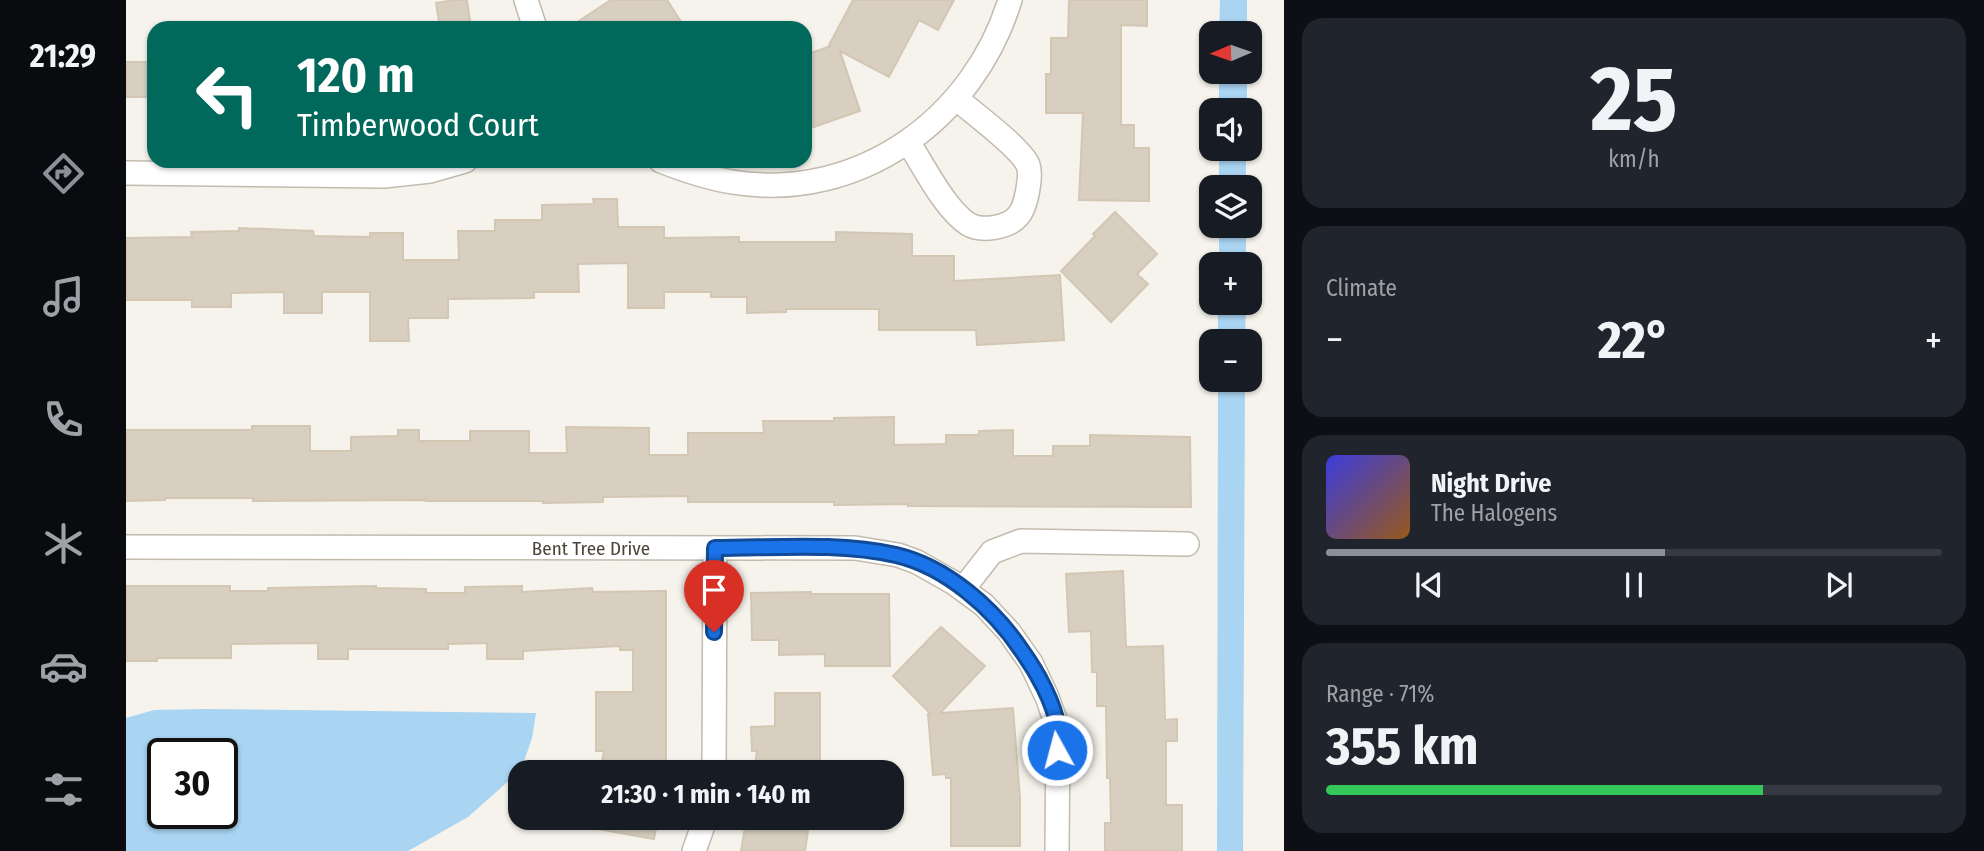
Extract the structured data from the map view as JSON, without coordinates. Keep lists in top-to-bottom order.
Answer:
{
  "streets": {
    "street": ["Bent Tree Drive"]
  },
  "north": "left",
  "page": {
    "tabs": "21:29",
    "tile": [
      ["25", "km/h"],
      "Climate",
      ["Range · 71%", "355 km"]
    ],
    "map_buttons": ["+", "−"],
    "turn": ["120 m", "Timberwood Court"],
    "heat": ["−", "22°", "+"],
    "song": ["Night Drive", "The Halogens"],
    "limit": "30",
    "trip": "21:30 · 1 min · 140 m"
  }
}
